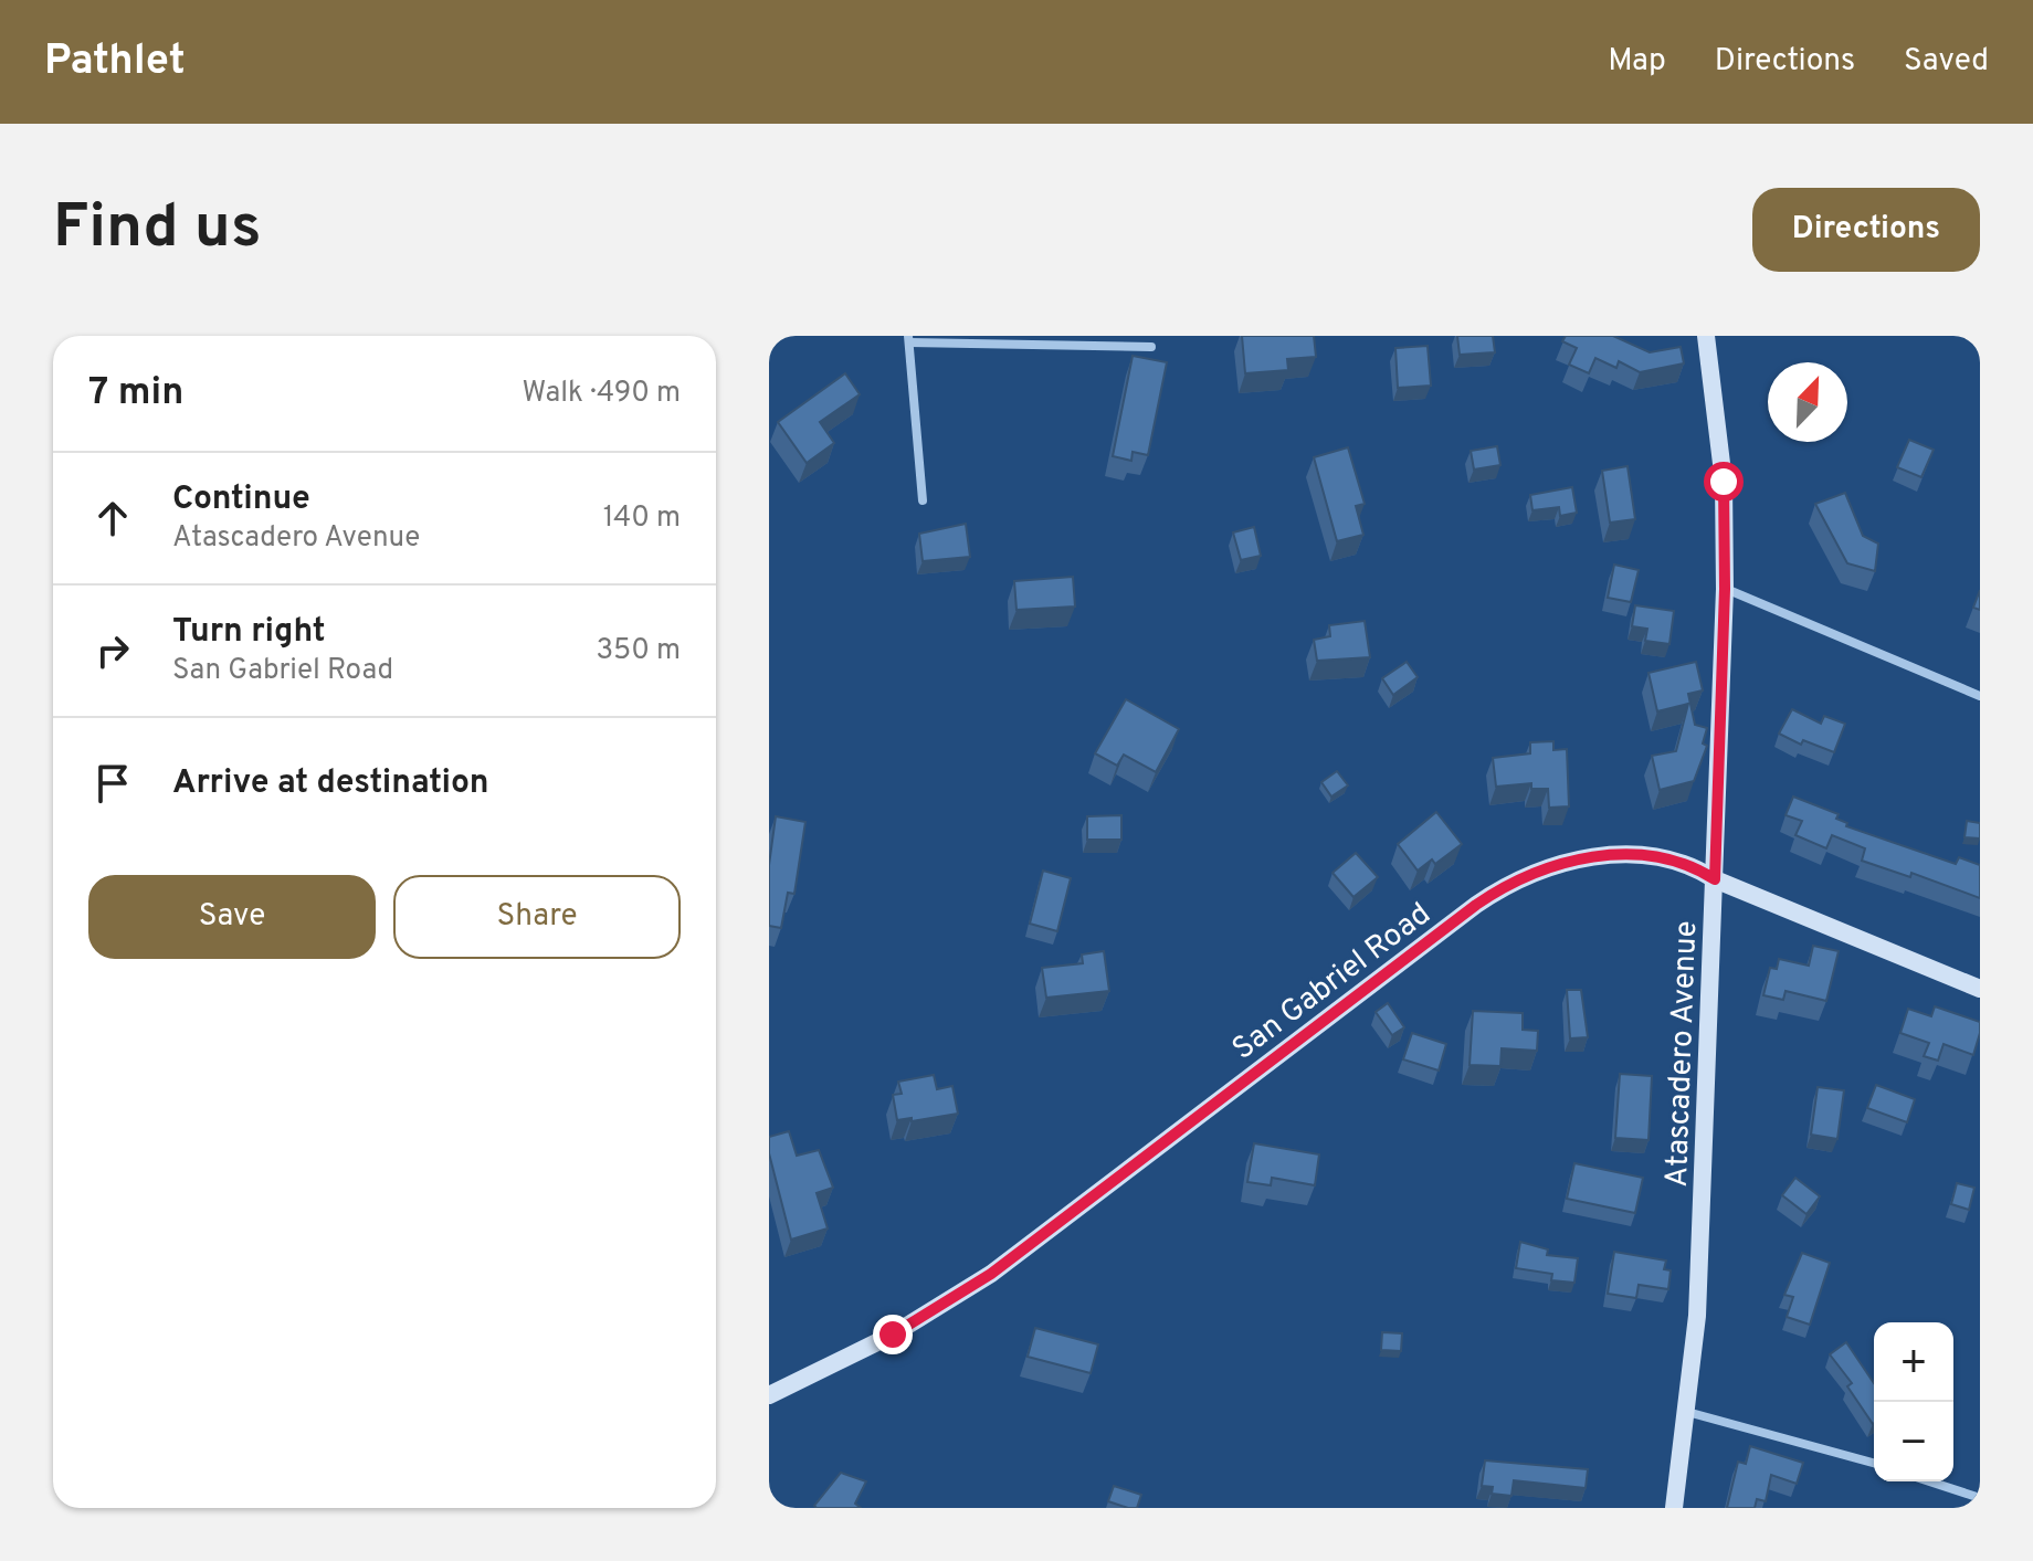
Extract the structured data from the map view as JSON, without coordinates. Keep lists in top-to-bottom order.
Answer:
{
  "streets": {
    "street": ["San Gabriel Road", "Atascadero Avenue"]
  },
  "crossings": [
    ["San Gabriel Road", "Atascadero Avenue"]
  ],
  "north": "top right",
  "page": {
    "header": "Pathlet",
    "nav": ["Map", "Directions", "Saved"],
    "buttons": [
      "Directions",
      ["Save", "Share"]
    ],
    "title": "Find us",
    "heading": ["7 min", "Walk · 490 m"],
    "list": [
      ["Continue", "Atascadero Avenue", "140 m"],
      ["Turn right", "San Gabriel Road", "350 m"],
      "Arrive at destination"
    ],
    "map_buttons": ["+", "−"]
  }
}
